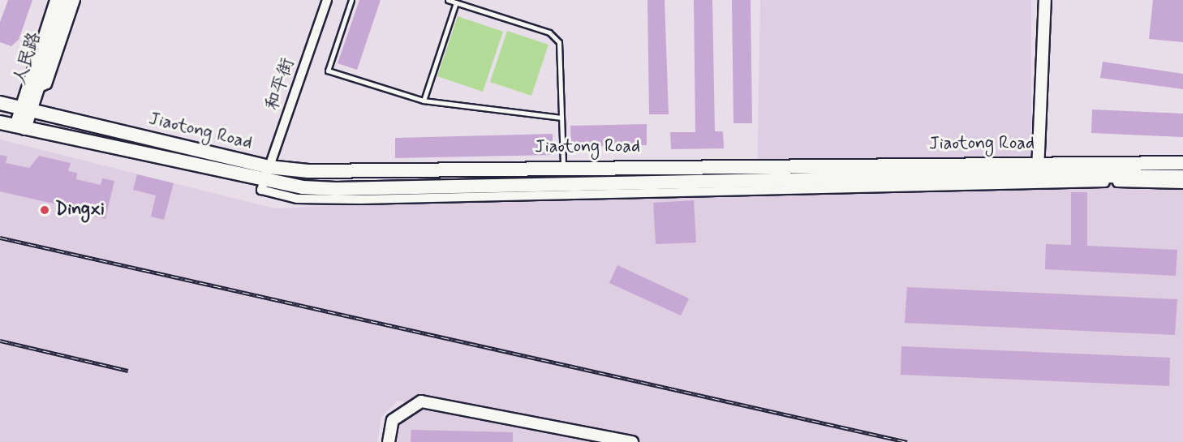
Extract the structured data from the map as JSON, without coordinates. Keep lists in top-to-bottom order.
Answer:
{
  "streets": {
    "main road": ["人民路", "Jiaotong Road"],
    "street": ["和平街"]
  },
  "crossings": [
    ["人民路", "Jiaotong Road"],
    ["和平街", "Jiaotong Road"]
  ],
  "places": ["Dingxi"]
}
